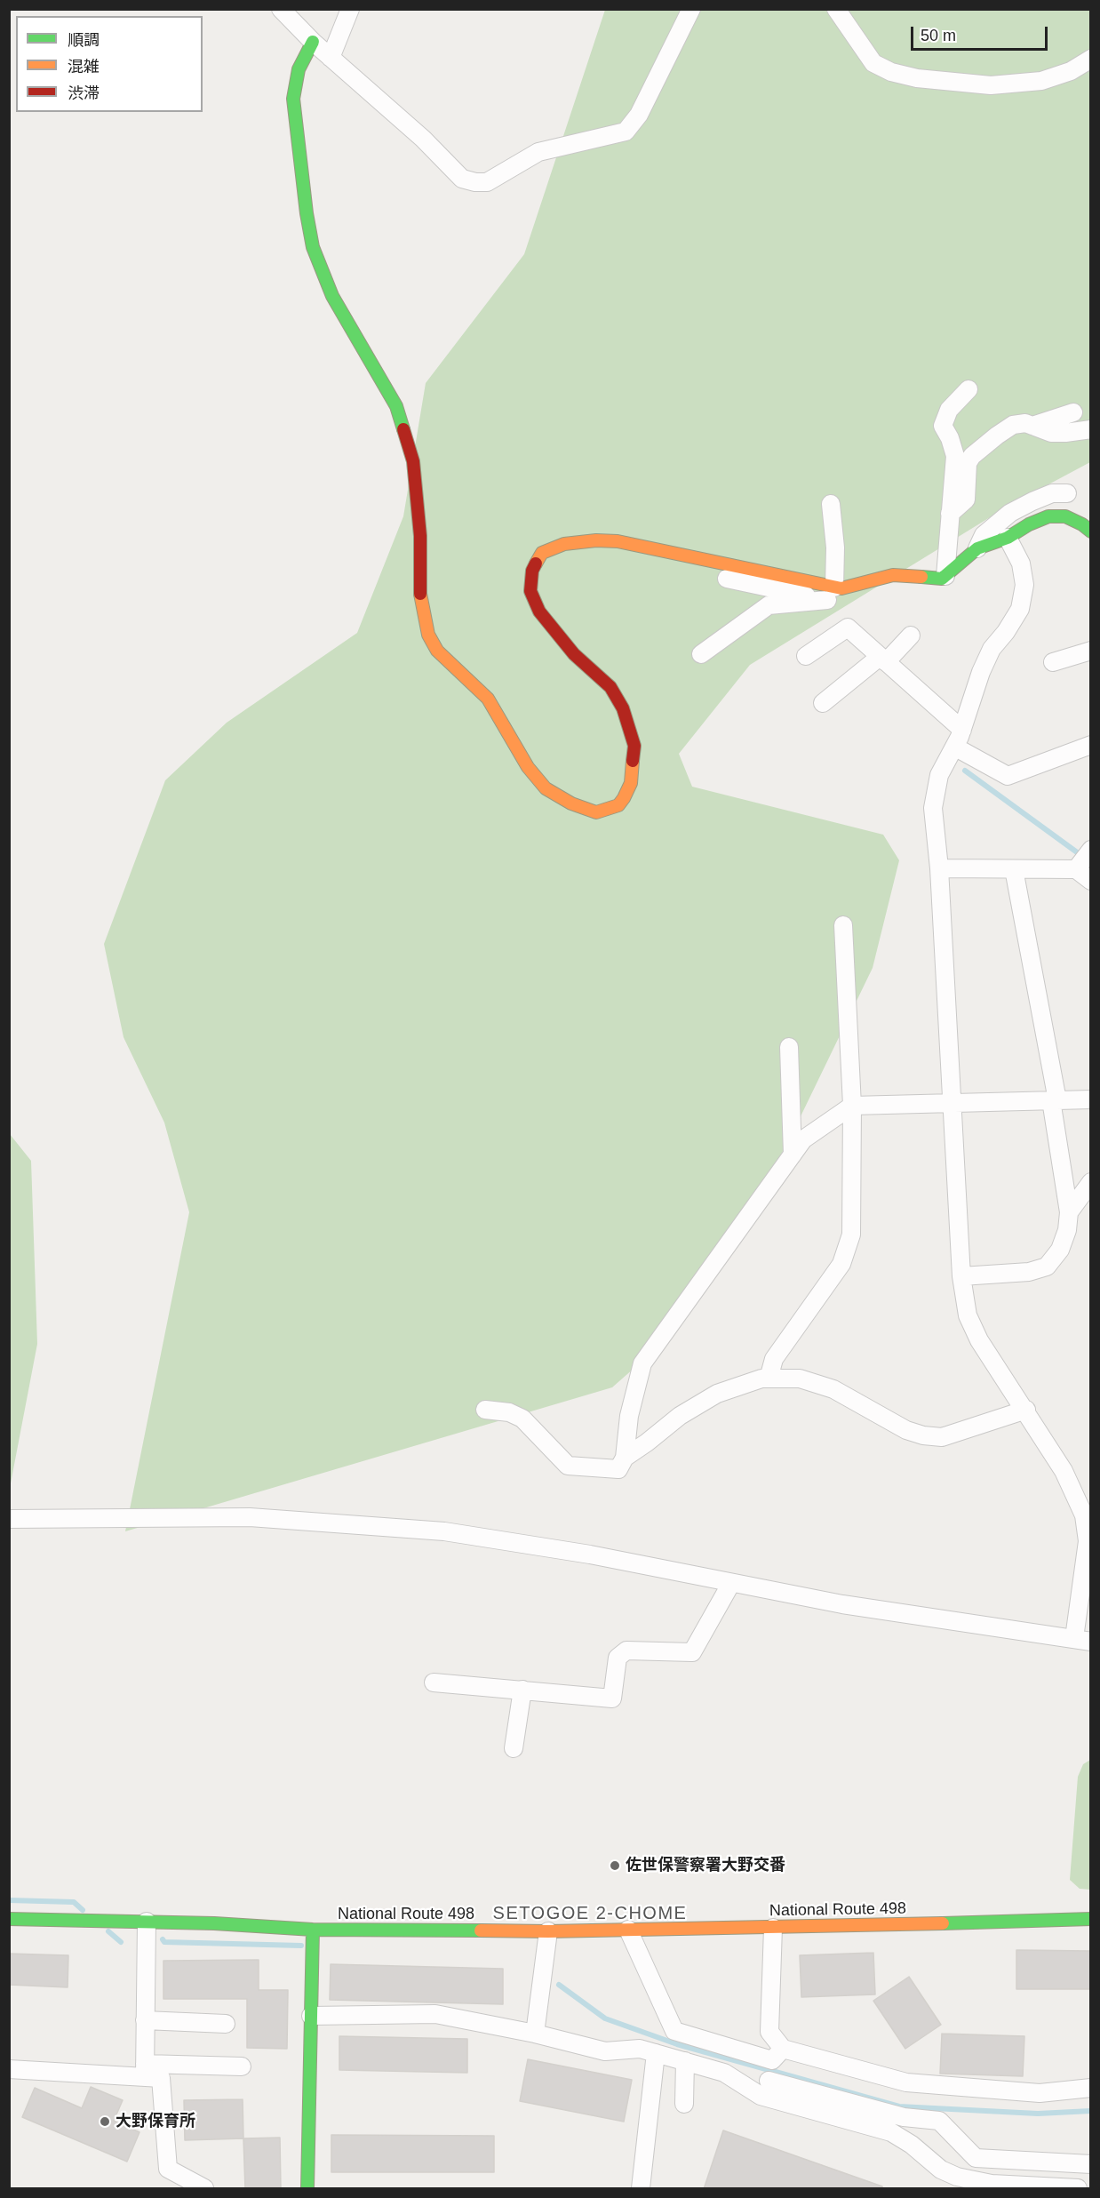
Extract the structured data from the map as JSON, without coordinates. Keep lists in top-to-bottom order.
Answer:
{
  "streets": {
    "main road": ["National Route 498"]
  },
  "districts": ["SETOGOE 2-CHOME"],
  "places": ["佐世保警察署大野交番", "大野保育所"],
  "legend": ["順調", "混雑", "渋滞"],
  "scale_bar": "50 m"
}
